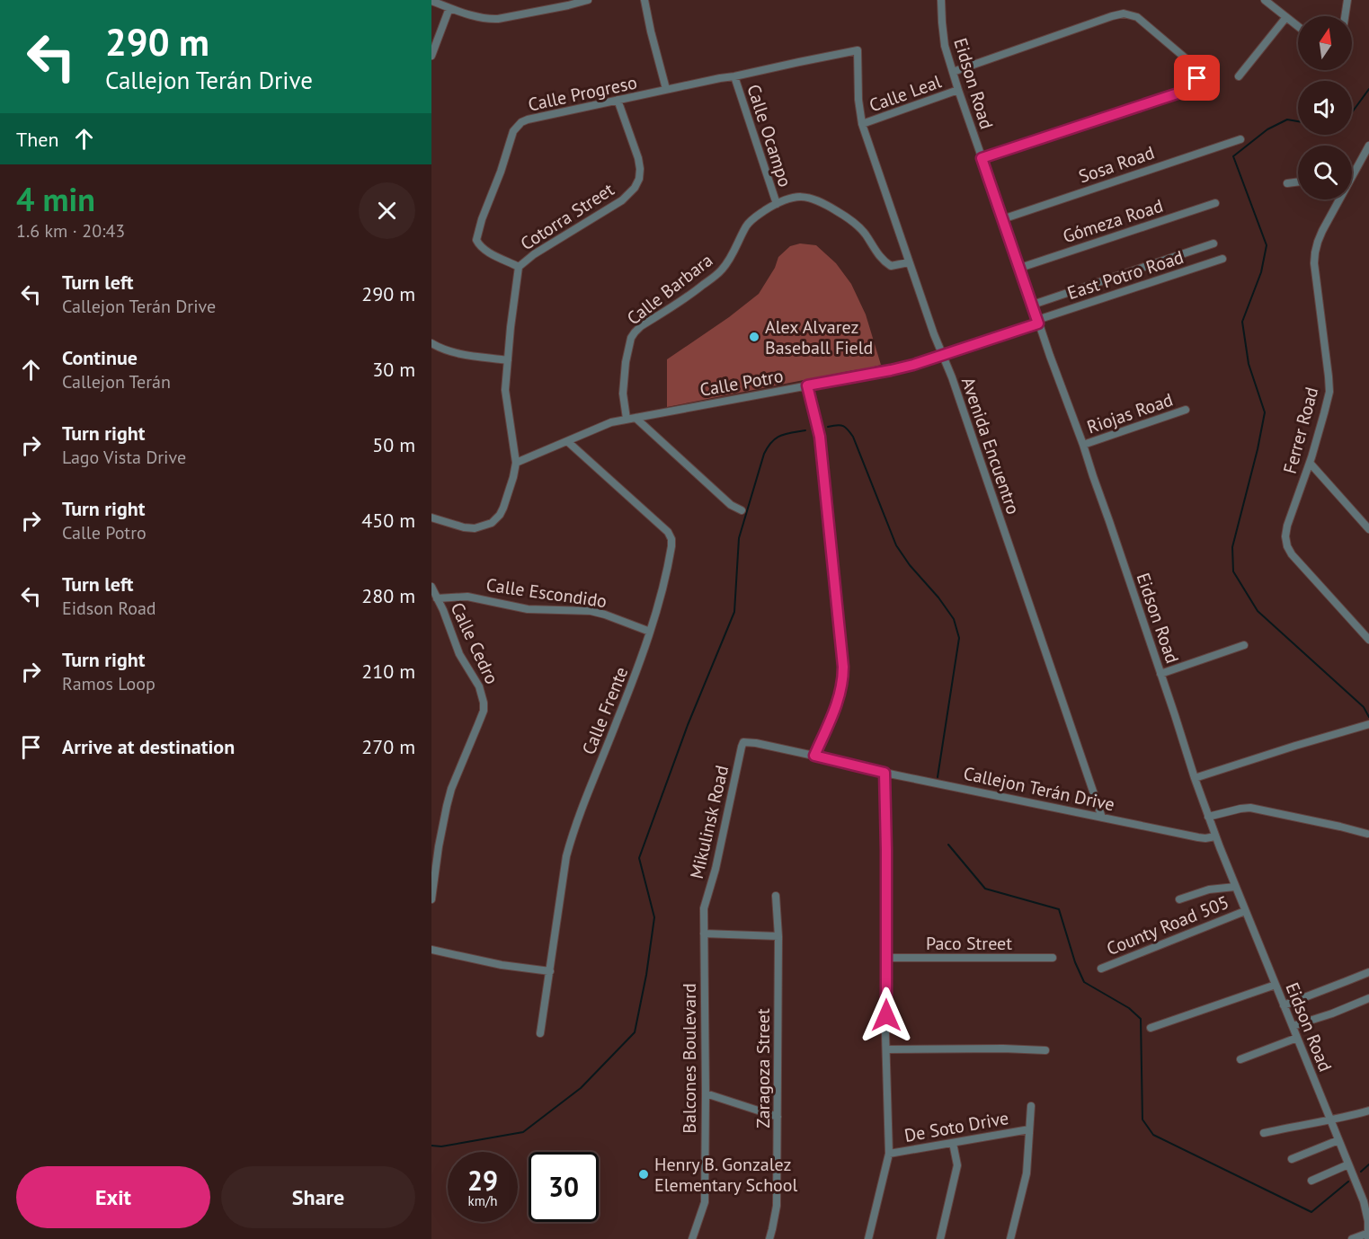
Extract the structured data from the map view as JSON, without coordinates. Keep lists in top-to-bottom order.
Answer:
{
  "streets": {
    "street": [
      "Eidson Road",
      "Calle Progreso",
      "Calle Leal",
      "Calle Ocampo",
      "Sosa Road",
      "Cotorra Street",
      "Gómeza Road",
      "East Potro Road",
      "Calle Barbara",
      "Calle Potro",
      "Riojas Road",
      "Ferrer Road",
      "Avenida Encuentro",
      "Calle Escondido",
      "Calle Cedro",
      "Calle Frente",
      "Callejon Terán Drive",
      "Mikulinsk Road",
      "County Road 505",
      "Paco Street",
      "Balcones Boulevard",
      "Zaragoza Street",
      "De Soto Drive"
    ]
  },
  "crossings": [
    ["Eidson Road", "Calle Leal"],
    ["Eidson Road", "Sosa Road"],
    ["Eidson Road", "Gómeza Road"],
    ["Eidson Road", "East Potro Road"],
    ["Eidson Road", "Calle Potro"],
    ["Eidson Road", "Riojas Road"],
    ["Eidson Road", "Callejon Terán Drive"],
    ["Eidson Road", "County Road 505"],
    ["Calle Progreso", "Calle Ocampo"],
    ["Calle Progreso", "Cotorra Street"],
    ["Calle Progreso", "Avenida Encuentro"],
    ["Calle Leal", "Avenida Encuentro"],
    ["Calle Ocampo", "Calle Barbara"],
    ["East Potro Road", "Calle Potro"],
    ["Calle Barbara", "Calle Potro"],
    ["Calle Barbara", "Avenida Encuentro"],
    ["Calle Potro", "Avenida Encuentro"],
    ["Calle Potro", "Calle Frente"],
    ["Avenida Encuentro", "Callejon Terán Drive"],
    ["Calle Escondido", "Calle Cedro"],
    ["Calle Escondido", "Calle Frente"],
    ["Callejon Terán Drive", "Mikulinsk Road"],
    ["Mikulinsk Road", "Balcones Boulevard"]
  ],
  "places": ["Alex Alvarez Baseball Field", "Henry B. Gonzalez Elementary School"],
  "north": "top",
  "page": {
    "turn": ["290 m", "Callejon Terán Drive"],
    "then": "Then",
    "heading": ["4 min", "1.6 km · 20:43"],
    "list": [
      {
        "name": "Turn left",
        "note": "Callejon Terán Drive",
        "value": "290 m"
      },
      {
        "name": "Continue",
        "note": "Callejon Terán",
        "value": "30 m"
      },
      {
        "name": "Turn right",
        "note": "Lago Vista Drive",
        "value": "50 m"
      },
      {
        "name": "Turn right",
        "note": "Calle Potro",
        "value": "450 m"
      },
      {
        "name": "Turn left",
        "note": "Eidson Road",
        "value": "280 m"
      },
      {
        "name": "Turn right",
        "note": "Ramos Loop",
        "value": "210 m"
      },
      {
        "name": "Arrive at destination",
        "value": "270 m"
      }
    ],
    "speed": "29 km/h",
    "limit": "30",
    "buttons": ["Exit", "Share"]
  }
}
